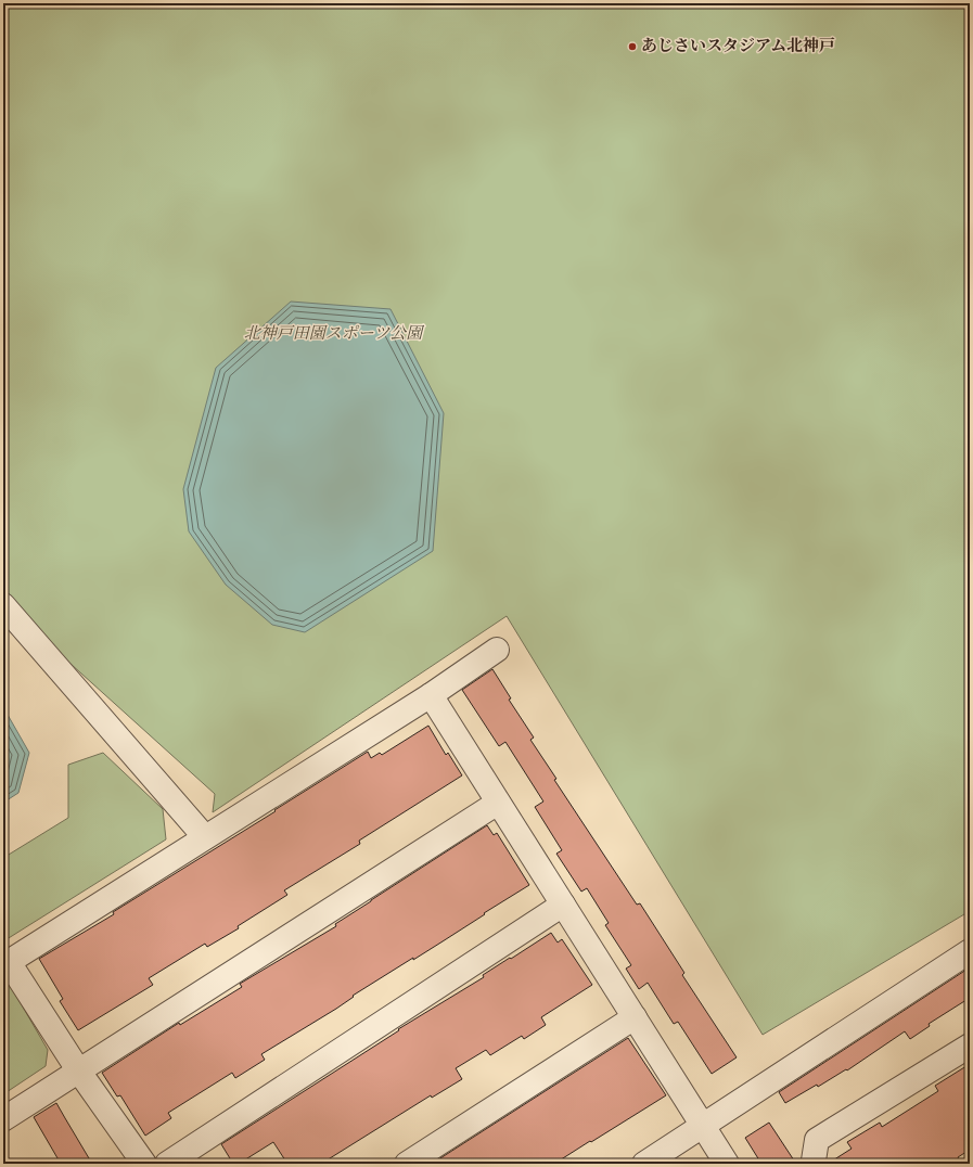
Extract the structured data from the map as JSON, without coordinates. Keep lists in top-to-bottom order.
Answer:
{
  "parks": ["北神戸田園スポーツ公園"],
  "places": ["あじさいスタジアム北神戸"]
}
